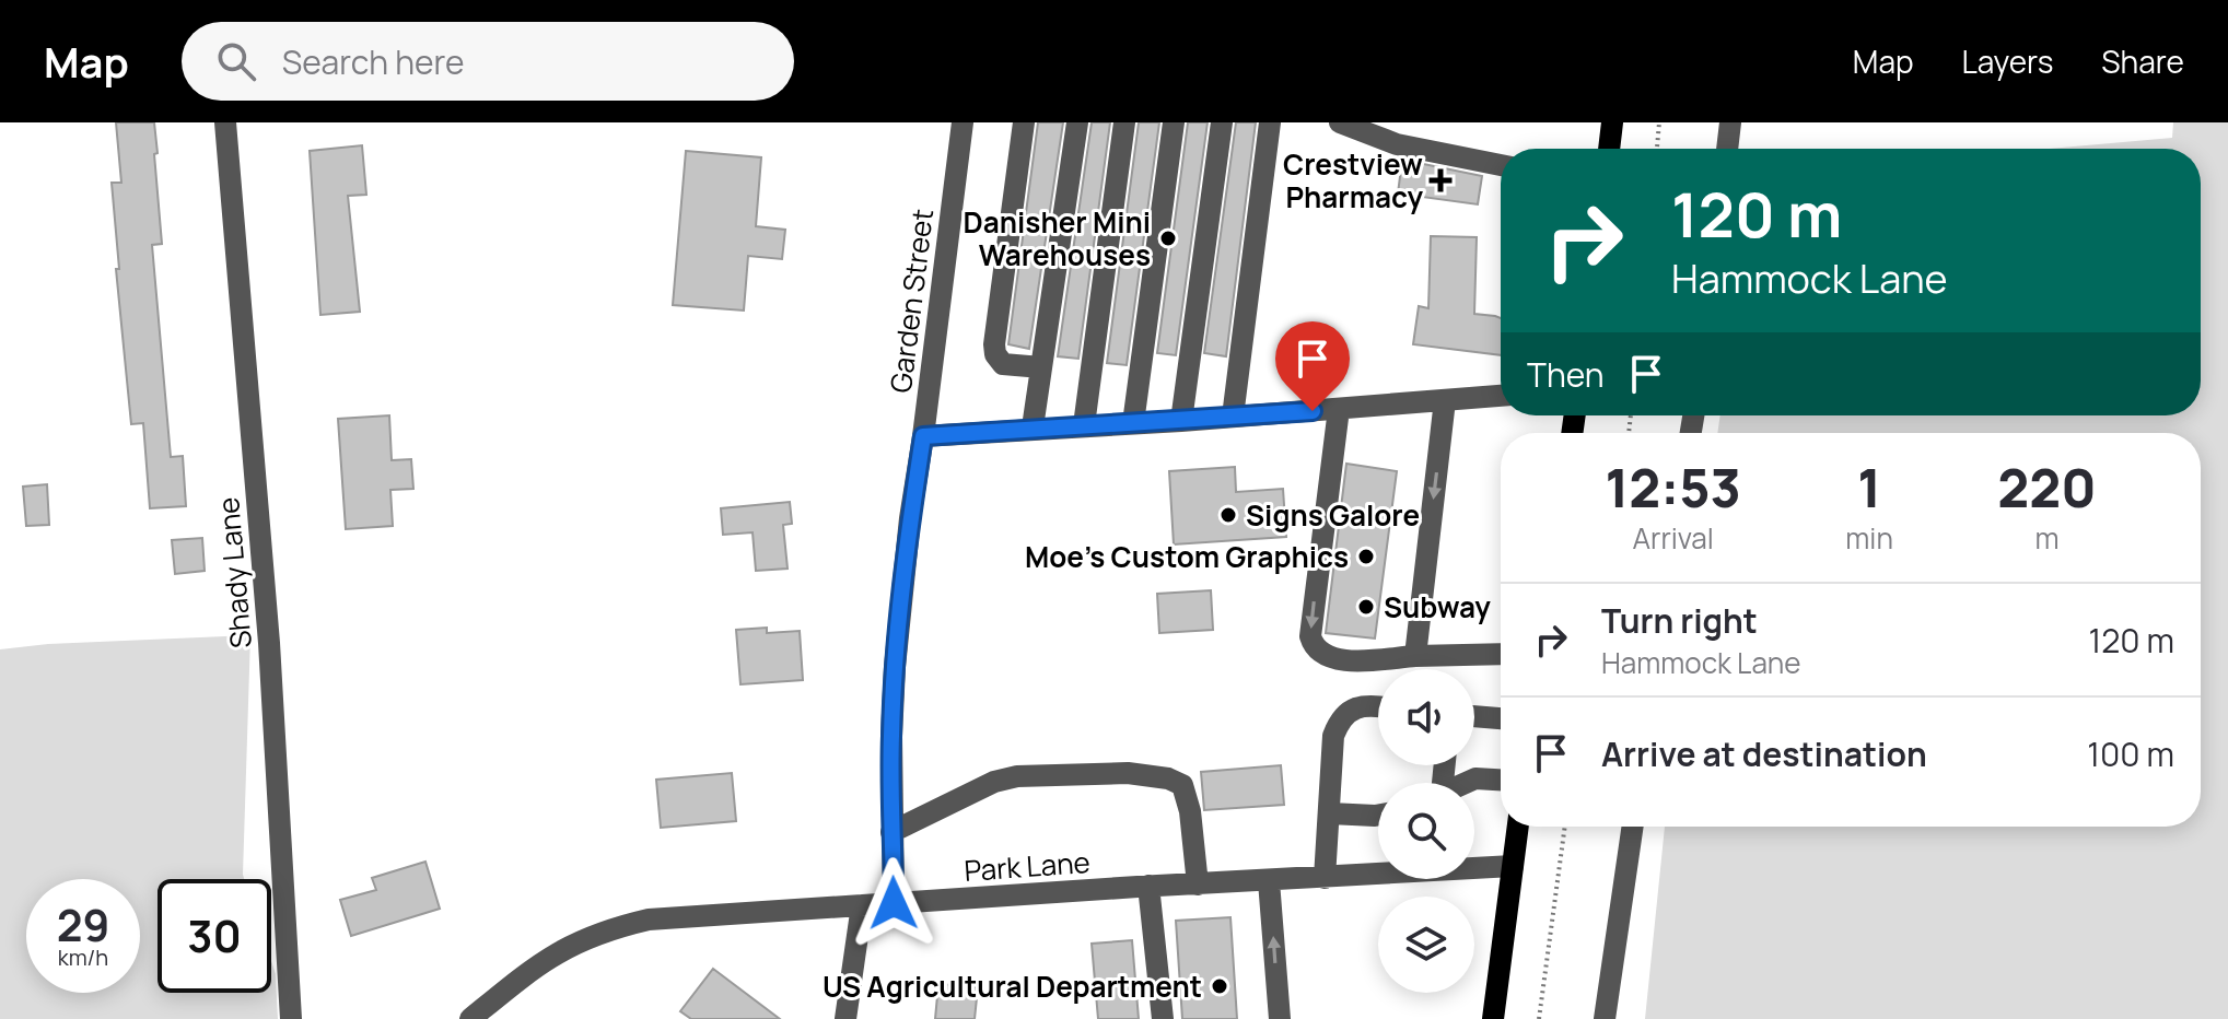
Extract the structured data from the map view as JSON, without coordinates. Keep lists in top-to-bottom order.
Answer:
{
  "streets": {
    "street": ["Garden Street", "Shady Lane", "Park Lane"]
  },
  "crossings": [
    ["Garden Street", "Park Lane"]
  ],
  "places": {
    "health": ["Crestview Pharmacy"],
    "other": [
      "Danisher Mini Warehouses",
      "Signs Galore",
      "Moe's Custom Graphics",
      "Subway",
      "US Agricultural Department"
    ]
  },
  "page": {
    "header": "Map",
    "search": "Search here",
    "nav": ["Map", "Layers", "Share"],
    "turn": ["120 m", "Hammock Lane"],
    "then": "Then",
    "eta": [
      "12:53",
      "Arrival",
      "1",
      "min",
      "220",
      "m"
    ],
    "list": [
      {
        "name": "Turn right",
        "note": "Hammock Lane",
        "value": "120 m"
      },
      {
        "name": "Arrive at destination",
        "value": "100 m"
      }
    ],
    "speed": "29 km/h",
    "limit": "30"
  }
}
